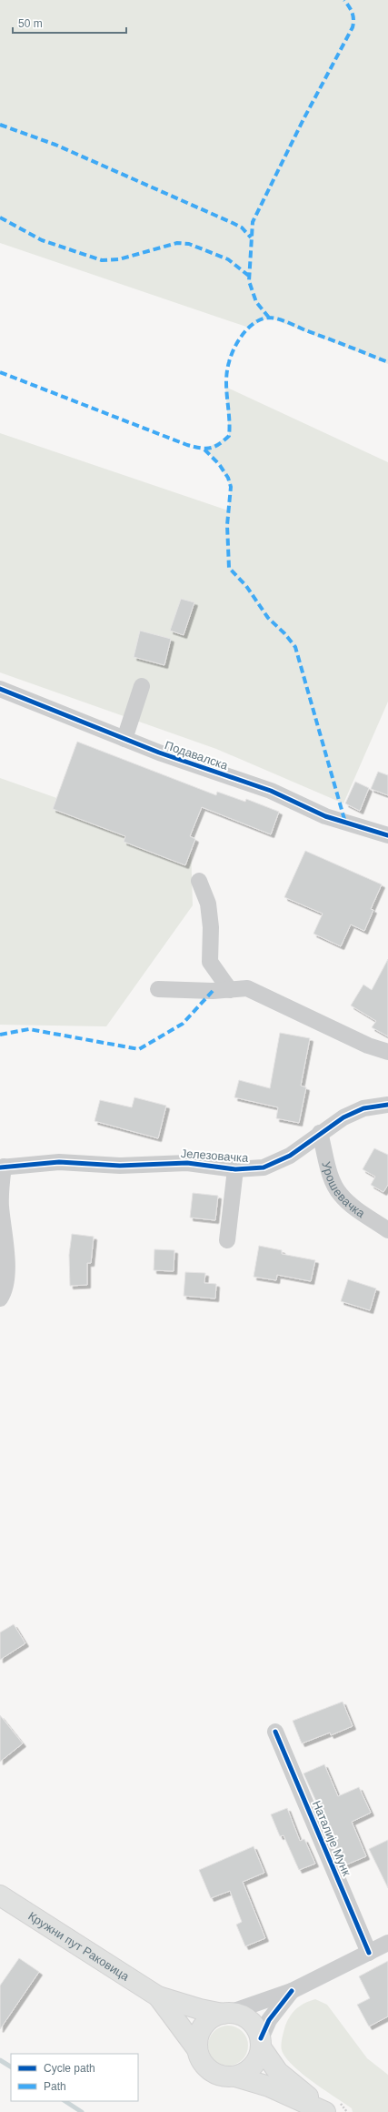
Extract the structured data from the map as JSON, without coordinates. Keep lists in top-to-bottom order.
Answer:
{
  "streets": {
    "main road": ["Кружни пут Раковица"],
    "street": [
      "Подавалска",
      "Јелезовачка",
      "Урошевачка",
      "Наталије Мунк"
    ]
  },
  "crossings": [
    ["Јелезовачка", "Урошевачка"]
  ],
  "legend": ["Cycle path", "Path"],
  "scale_bar": "50 m"
}
